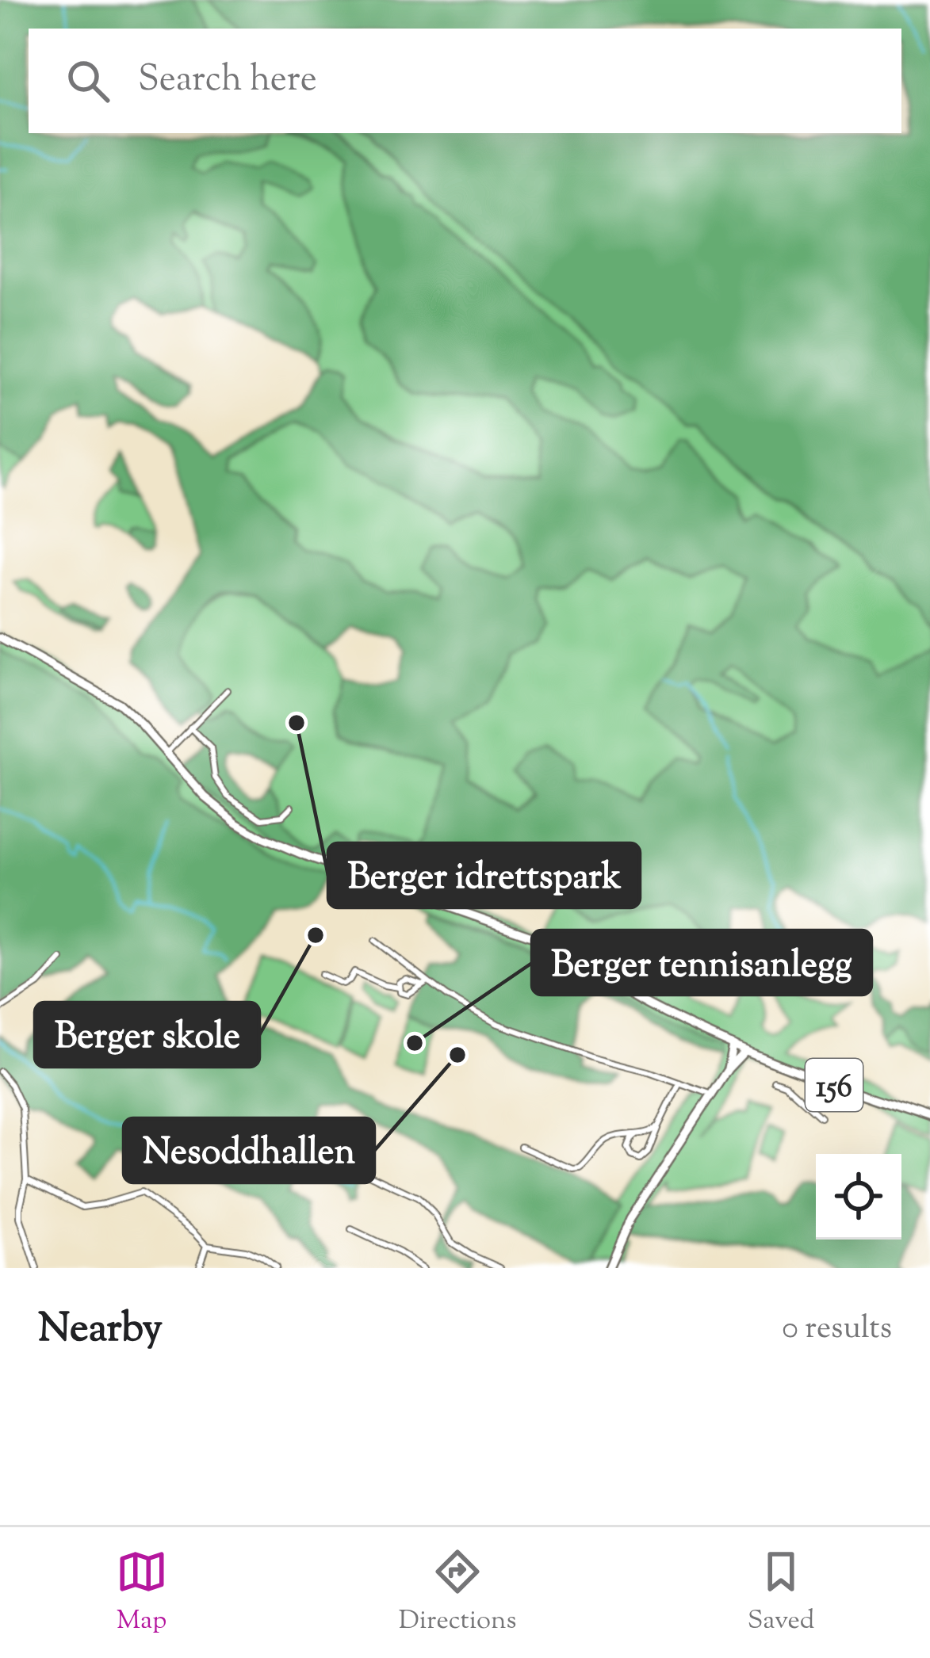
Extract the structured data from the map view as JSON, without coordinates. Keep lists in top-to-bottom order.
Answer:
{
  "streets": {
    "main road": ["156"]
  },
  "places": [
    "Berger idrettspark",
    "Berger skole",
    "Berger tennisanlegg",
    "Nesoddhallen"
  ],
  "page": {
    "search": "Search here",
    "heading": ["Nearby", "0 results"],
    "nav": ["Map", "Directions", "Saved"]
  }
}
